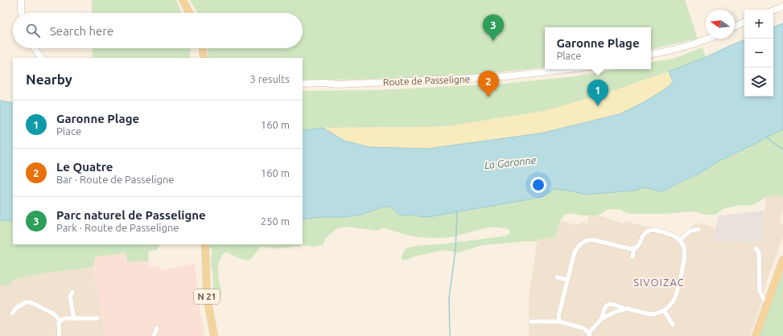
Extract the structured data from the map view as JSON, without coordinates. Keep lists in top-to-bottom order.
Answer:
{
  "streets": {
    "main road": ["N 21"],
    "street": ["Route de Passeligne"]
  },
  "districts": ["SIVOIZAC"],
  "water": ["La Garonne"],
  "north": "left",
  "page": {
    "map_buttons": ["+", "−"],
    "search": "Search here",
    "pins": ["3", "2", "1"],
    "popup": ["Garonne Plage", "Place"],
    "heading": ["Nearby", "3 results"],
    "list": [
      {
        "mark": "1",
        "name": "Garonne Plage",
        "note": "Place",
        "value": "160 m"
      },
      {
        "mark": "2",
        "name": "Le Quatre",
        "note": "Bar · Route de Passeligne",
        "value": "160 m"
      },
      {
        "mark": "3",
        "name": "Parc naturel de Passeligne",
        "note": "Park · Route de Passeligne",
        "value": "250 m"
      }
    ]
  }
}
